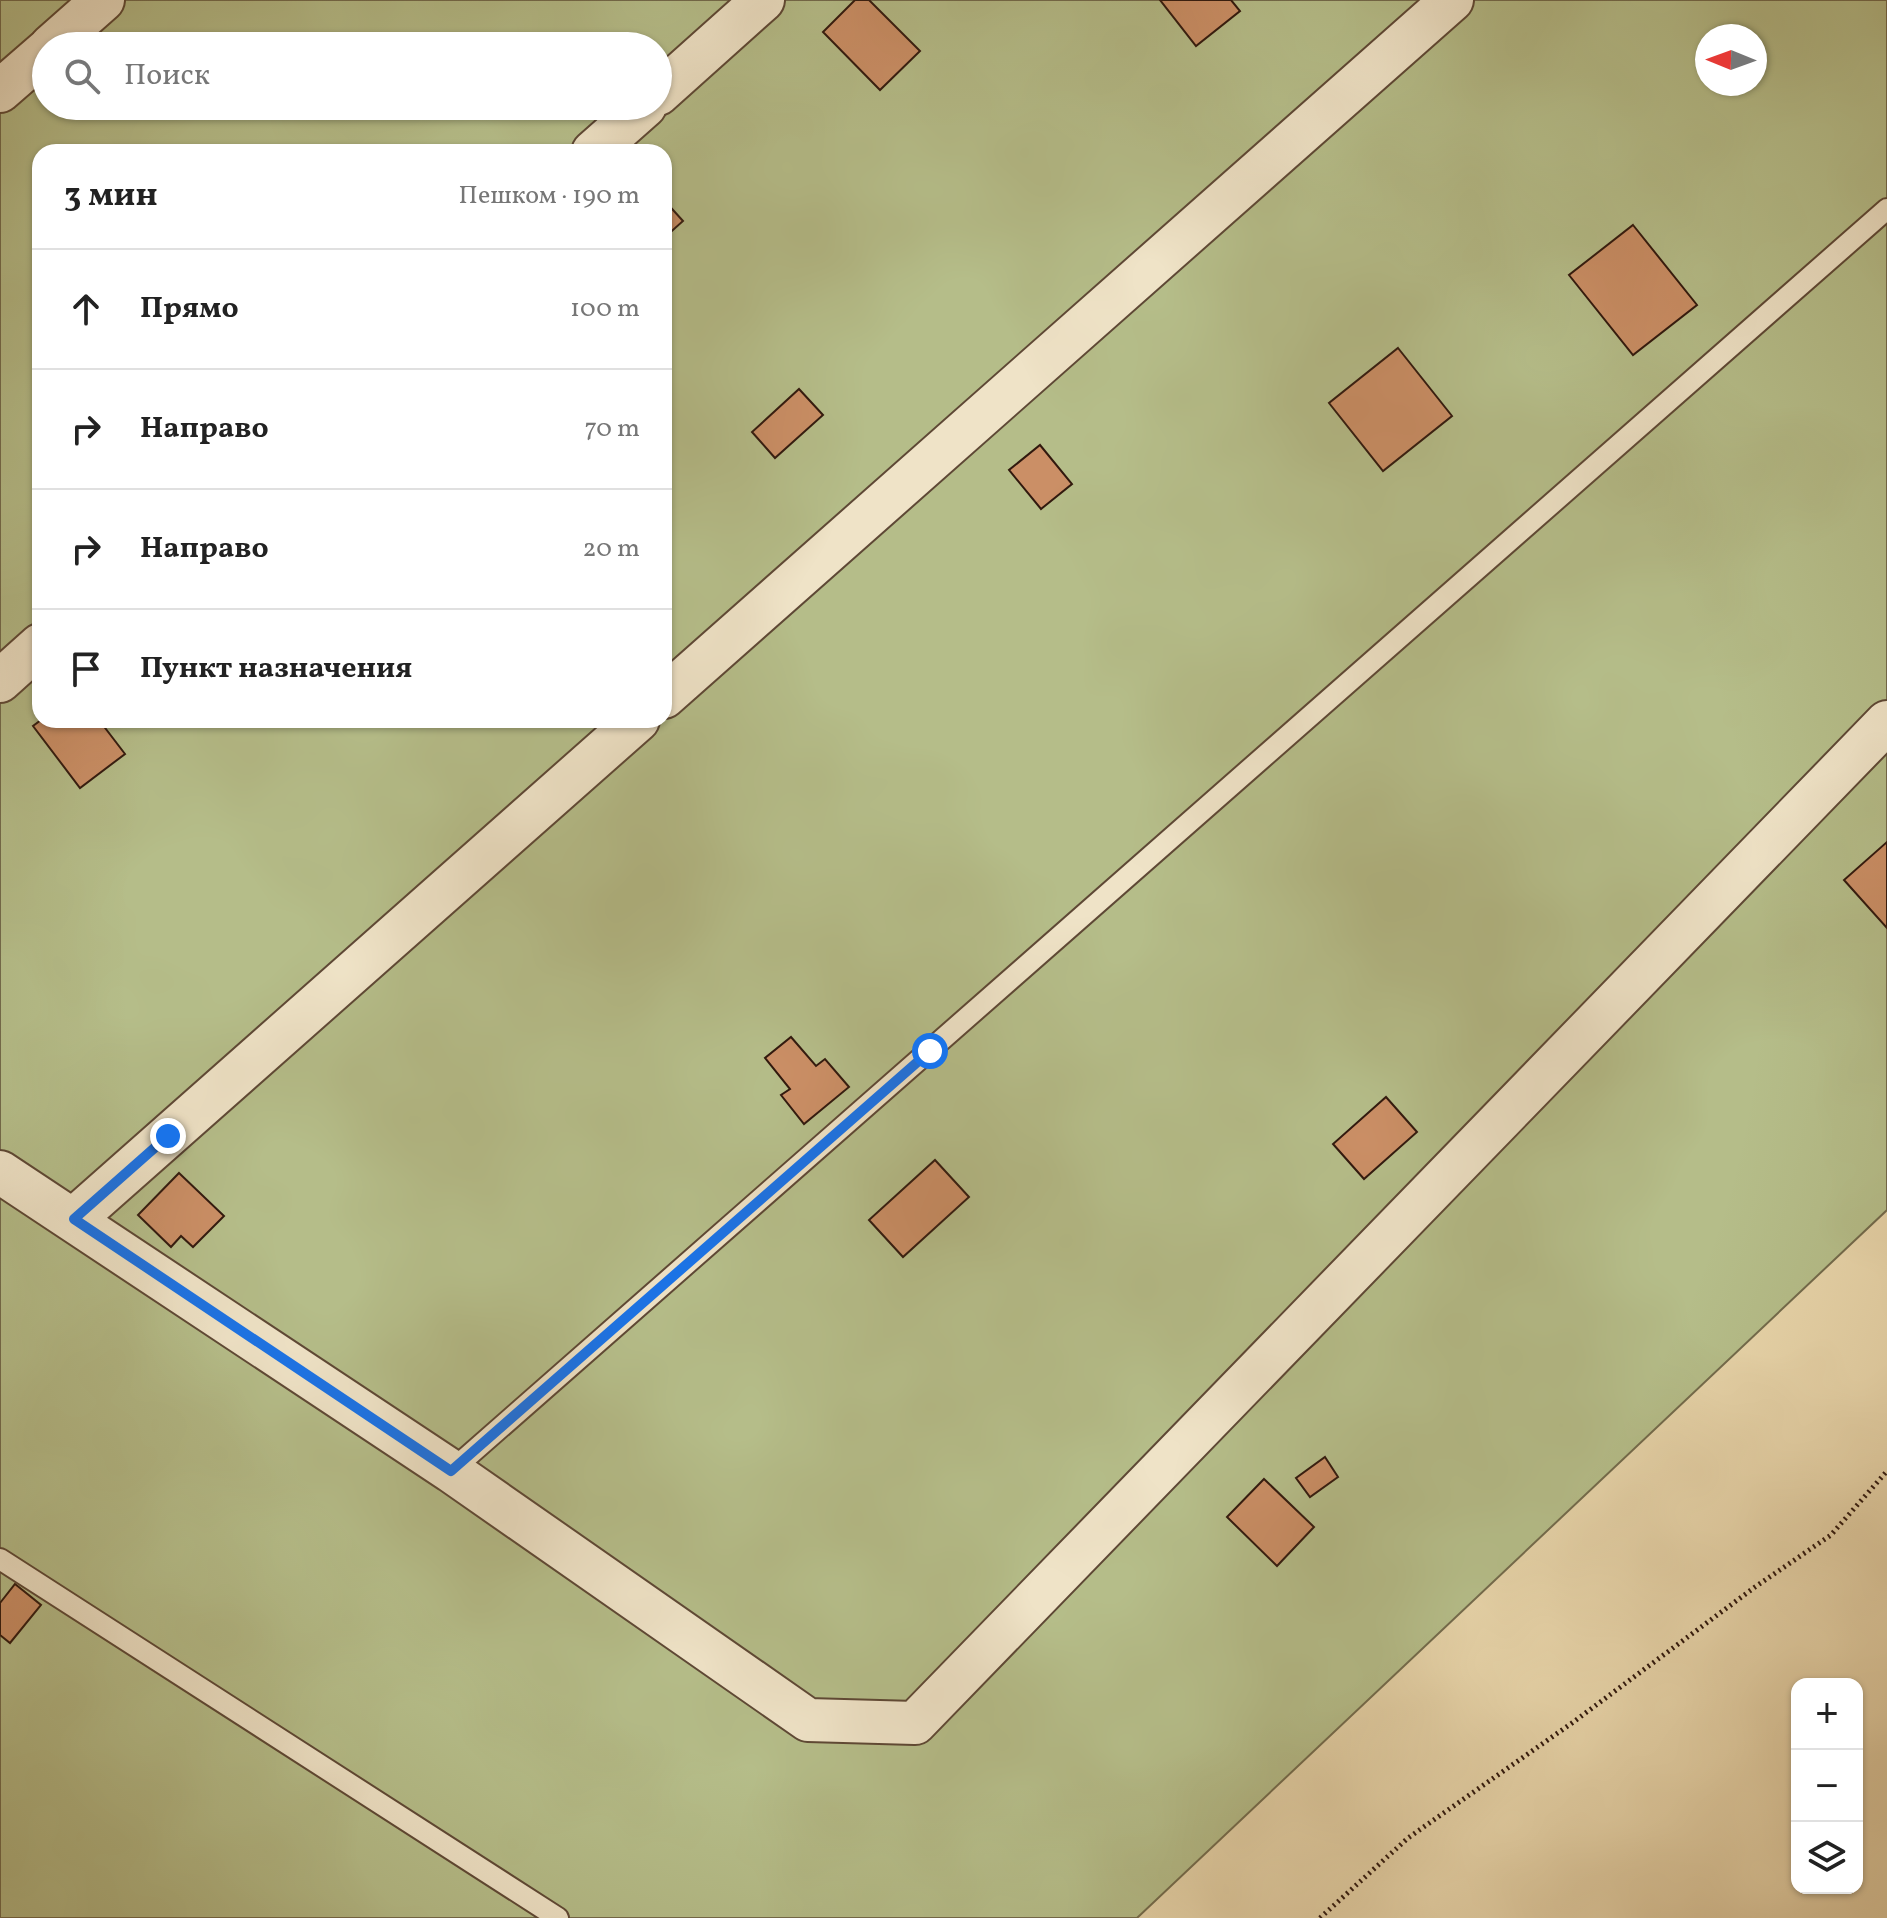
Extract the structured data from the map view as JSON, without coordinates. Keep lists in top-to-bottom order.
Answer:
{
  "north": "left",
  "page": {
    "search": "Поиск",
    "heading": ["3 мин", "Пешком · 190 m"],
    "list": [
      ["Прямо", "100 m"],
      ["Направо", "70 m"],
      ["Направо", "20 m"],
      "Пункт назначения"
    ],
    "map_buttons": ["+", "−"]
  }
}
